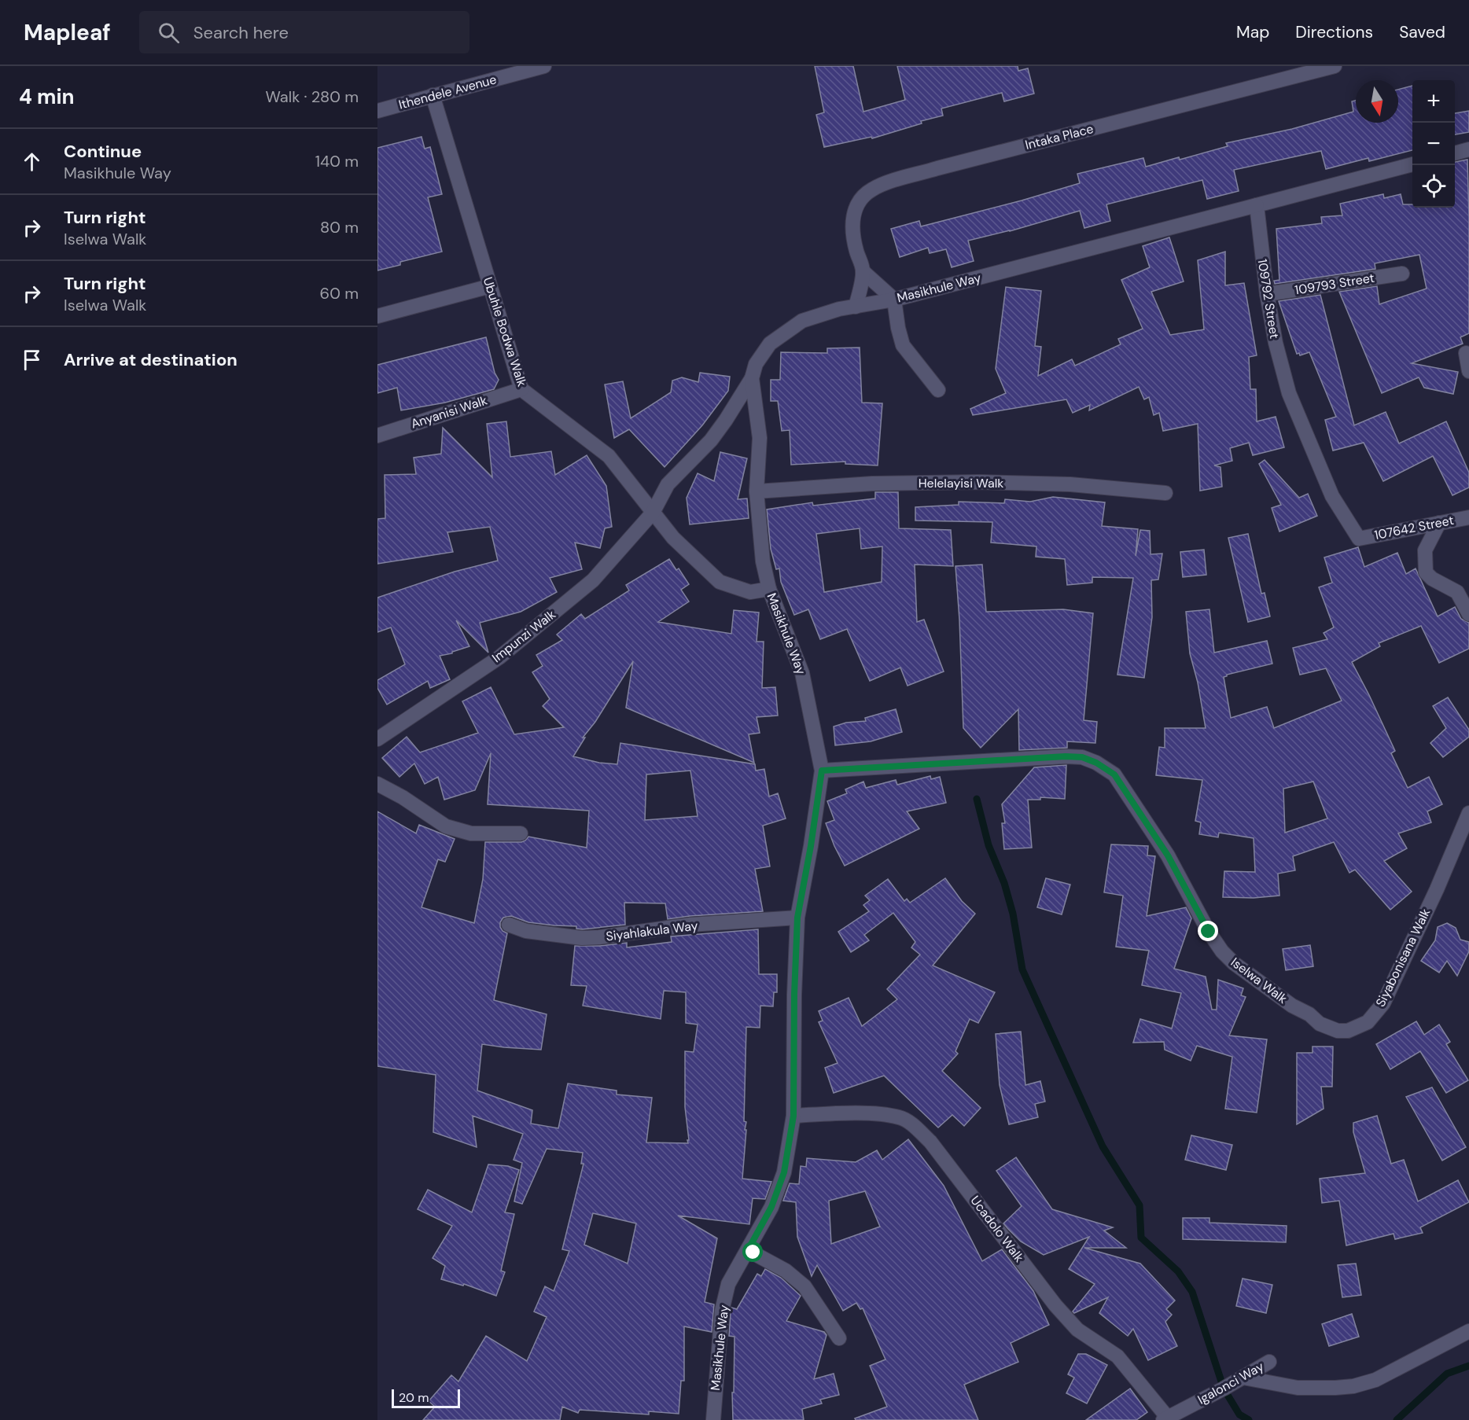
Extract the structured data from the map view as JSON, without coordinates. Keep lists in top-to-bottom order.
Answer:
{
  "streets": {
    "street": [
      "Ithendele Avenue",
      "Intaka Place",
      "109793 Street",
      "Masikhule Way",
      "109792 Street",
      "Ubuhle Bodwa Walk",
      "Anyanisi Walk",
      "Helelayisi Walk",
      "107642 Street",
      "Impunzi Walk",
      "Siyahlakula Way",
      "Siyabonisana Walk",
      "Iselwa Walk",
      "Ucadolo Walk",
      "Igalonci Way"
    ]
  },
  "crossings": [
    ["Ithendele Avenue", "Ubuhle Bodwa Walk"],
    ["Intaka Place", "Masikhule Way"],
    ["109793 Street", "109792 Street"],
    ["Masikhule Way", "109792 Street"],
    ["Masikhule Way", "Ubuhle Bodwa Walk"],
    ["Masikhule Way", "Helelayisi Walk"],
    ["Masikhule Way", "Impunzi Walk"],
    ["Masikhule Way", "Siyahlakula Way"],
    ["Masikhule Way", "Iselwa Walk"],
    ["Masikhule Way", "Ucadolo Walk"],
    ["109792 Street", "107642 Street"],
    ["Ubuhle Bodwa Walk", "Anyanisi Walk"],
    ["Ubuhle Bodwa Walk", "Impunzi Walk"],
    ["Siyabonisana Walk", "Iselwa Walk"],
    ["Ucadolo Walk", "Igalonci Way"]
  ],
  "scale_bar": "20 m",
  "north": "bottom",
  "page": {
    "header": "Mapleaf",
    "search": "Search here",
    "nav": ["Map", "Directions", "Saved"],
    "heading": ["4 min", "Walk · 280 m"],
    "map_buttons": ["+", "−"],
    "list": [
      ["Continue", "Masikhule Way", "140 m"],
      ["Turn right", "Iselwa Walk", "80 m"],
      ["Turn right", "Iselwa Walk", "60 m"],
      "Arrive at destination"
    ],
    "scale": "20 m"
  }
}
